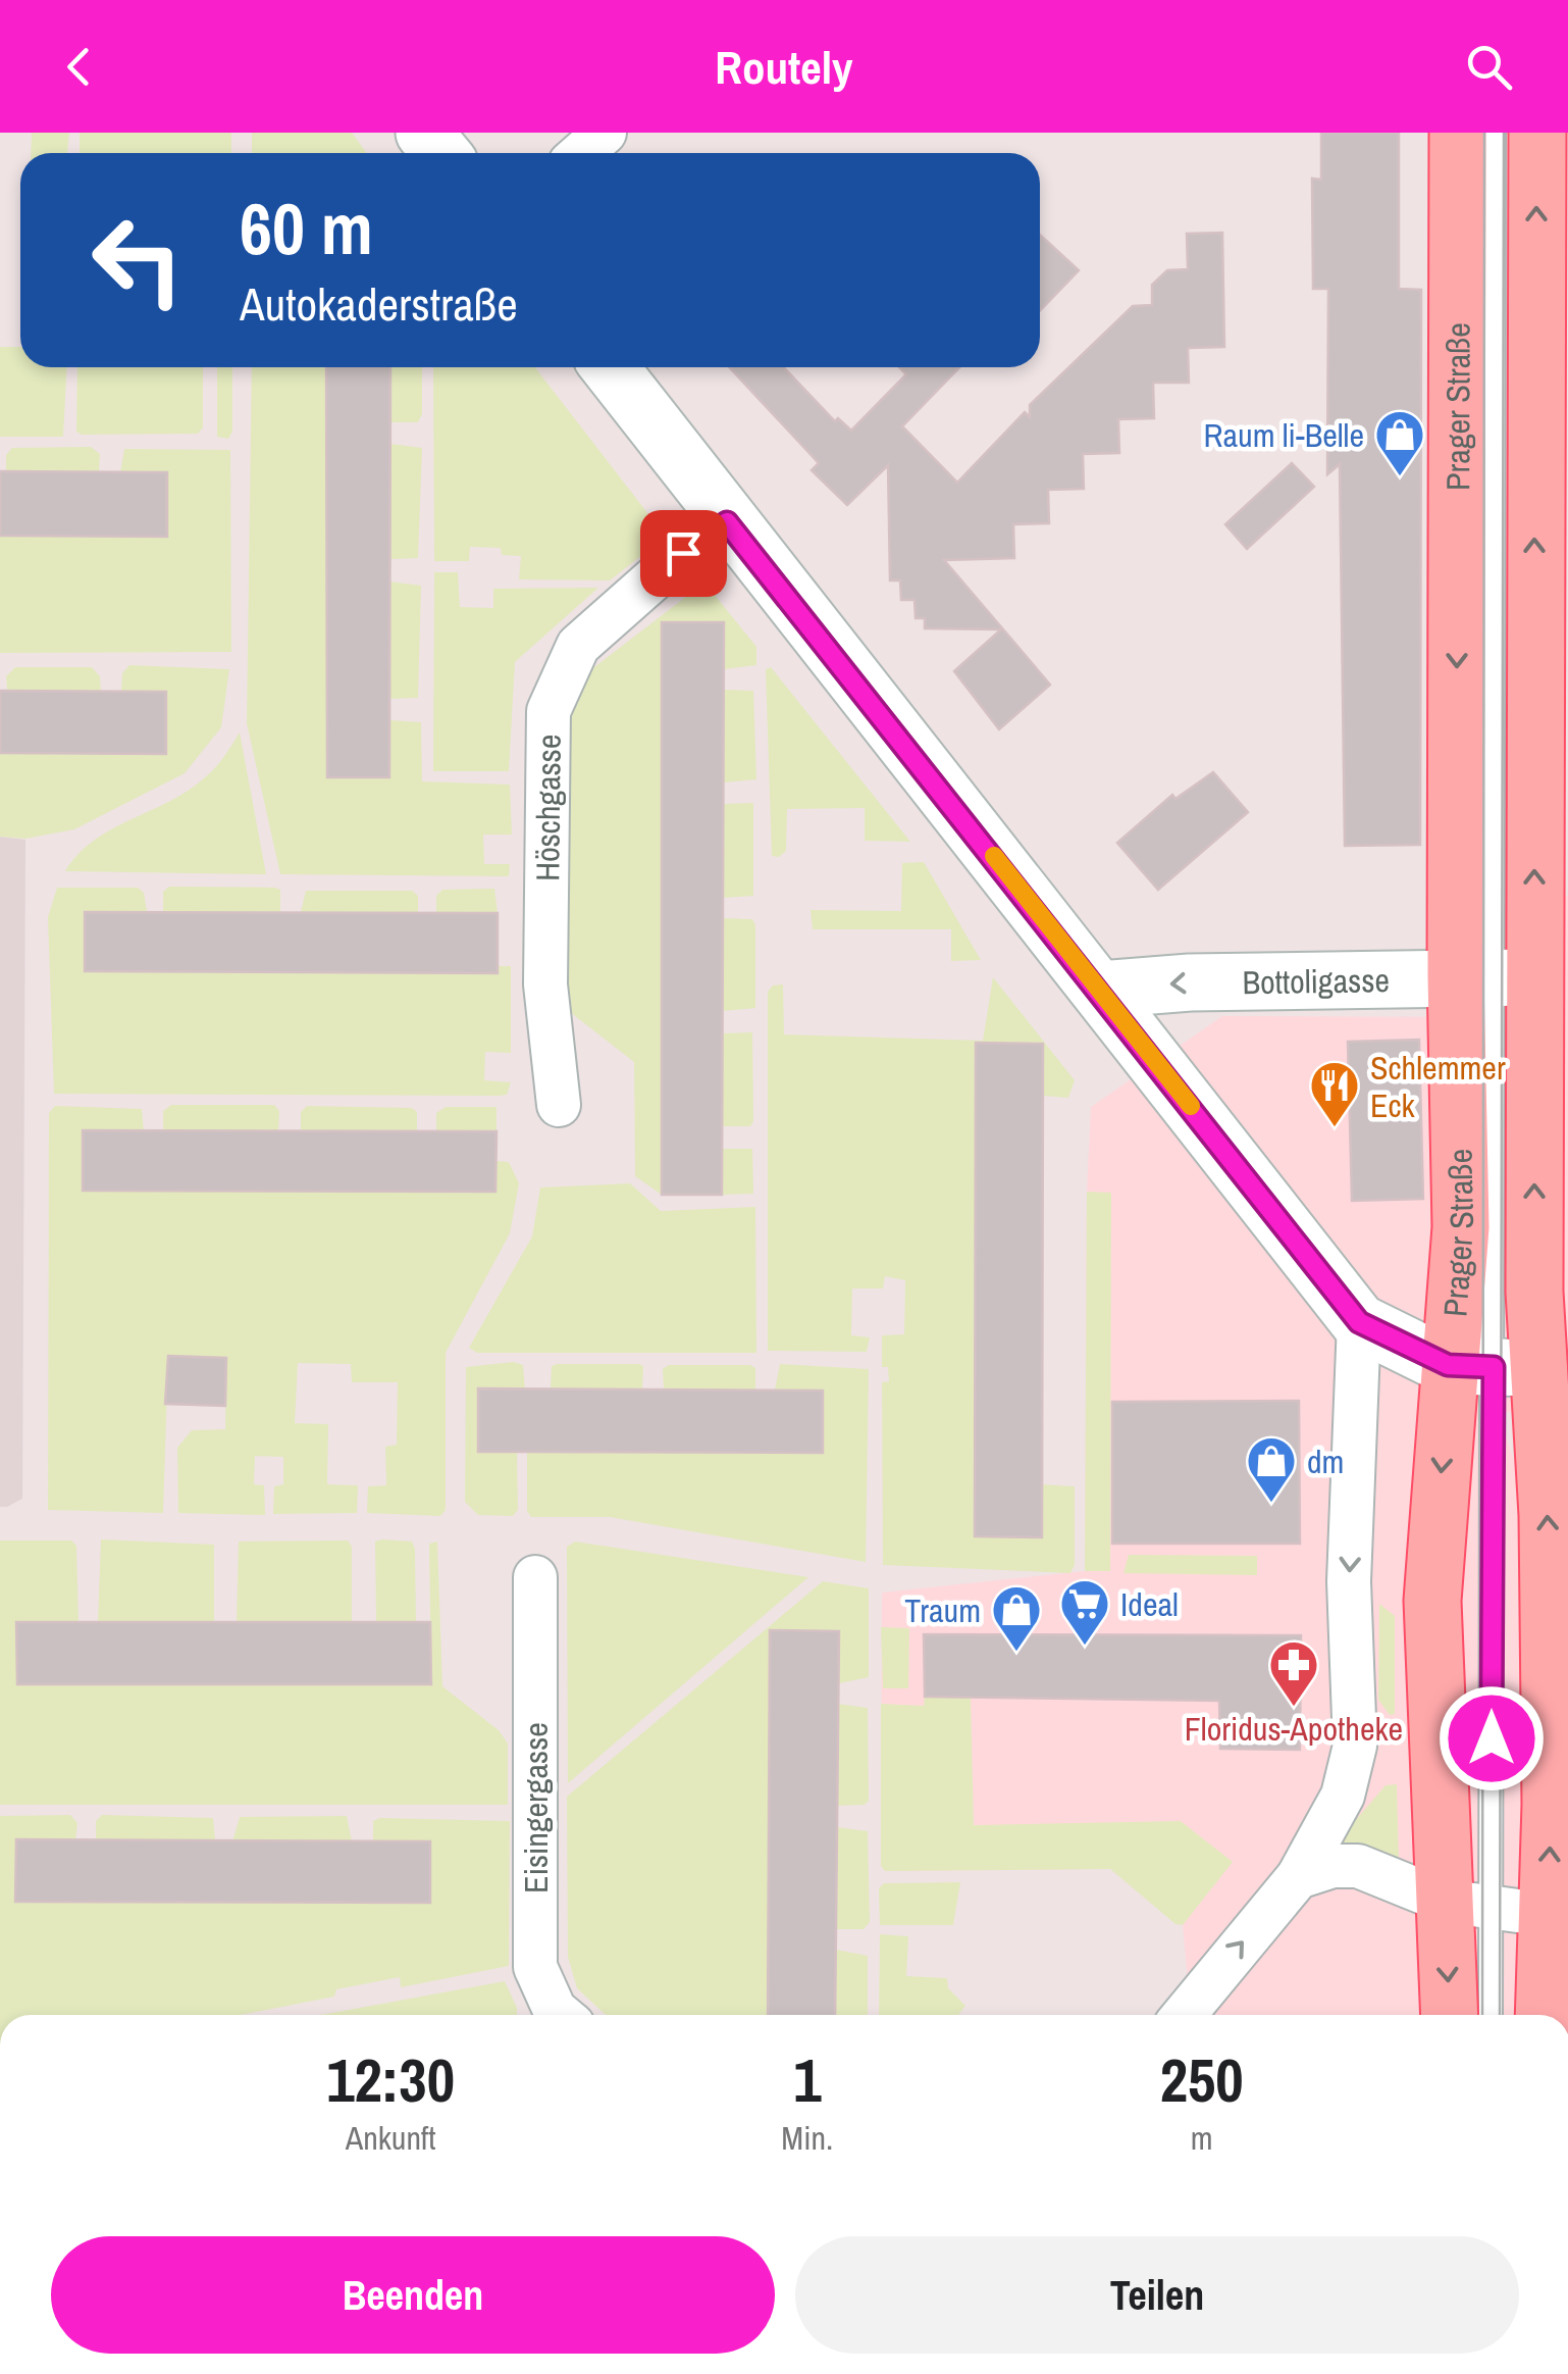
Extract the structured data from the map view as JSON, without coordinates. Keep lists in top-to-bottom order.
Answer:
{
  "streets": {
    "main road": ["Prager Straße"],
    "street": ["Höschgasse", "Bottoligasse", "Eisingergasse"]
  },
  "crossings": [
    ["Prager Straße", "Bottoligasse"]
  ],
  "places": {
    "shop": ["Raum li-Belle", "dm", "Traum"],
    "restaurant": ["Schlemmer Eck"],
    "supermarket": ["Ideal"],
    "pharmacy": ["Floridus-Apotheke"]
  },
  "page": {
    "header": "Routely",
    "turn": ["60 m", "Autokaderstraße"],
    "eta": [
      "12:30",
      "Ankunft",
      "1",
      "Min.",
      "250",
      "m"
    ],
    "buttons": ["Beenden", "Teilen"]
  }
}
